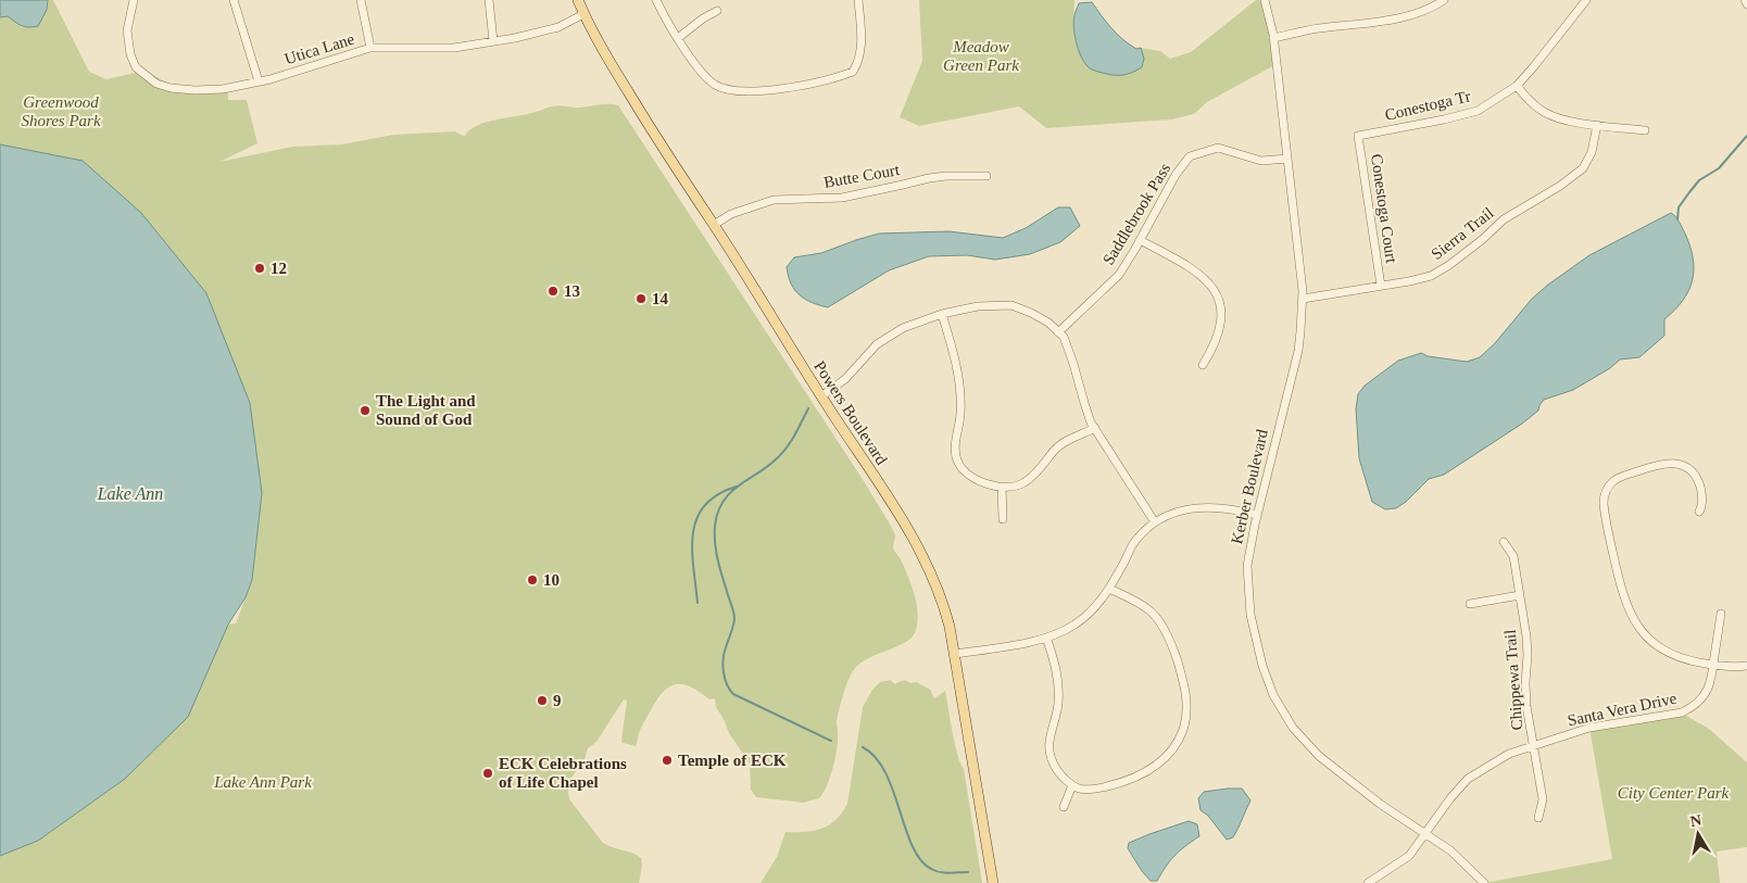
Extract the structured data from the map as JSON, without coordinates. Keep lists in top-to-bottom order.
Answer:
{
  "streets": {
    "main road": ["Powers Boulevard"],
    "street": [
      "Utica Lane",
      "Conestoga Tr",
      "Butte Court",
      "Conestoga Court",
      "Saddlebrook Pass",
      "Sierra Trail",
      "Kerber Boulevard",
      "Chippewa Trail",
      "Santa Vera Drive"
    ]
  },
  "crossings": [
    ["Utica Lane", "Powers Boulevard"],
    ["Conestoga Tr", "Conestoga Court"],
    ["Butte Court", "Powers Boulevard"],
    ["Conestoga Court", "Sierra Trail"],
    ["Saddlebrook Pass", "Kerber Boulevard"],
    ["Sierra Trail", "Kerber Boulevard"],
    ["Kerber Boulevard", "Santa Vera Drive"],
    ["Chippewa Trail", "Santa Vera Drive"]
  ],
  "water": ["Lake Ann"],
  "parks": [
    "Meadow Green Park",
    "Greenwood Shores Park",
    "Lake Ann Park",
    "City Center Park"
  ],
  "places": [
    "12",
    "13",
    "14",
    "The Light and Sound of God",
    "10",
    "9",
    "Temple of ECK",
    "ECK Celebrations of Life Chapel"
  ],
  "north": "top"
}
